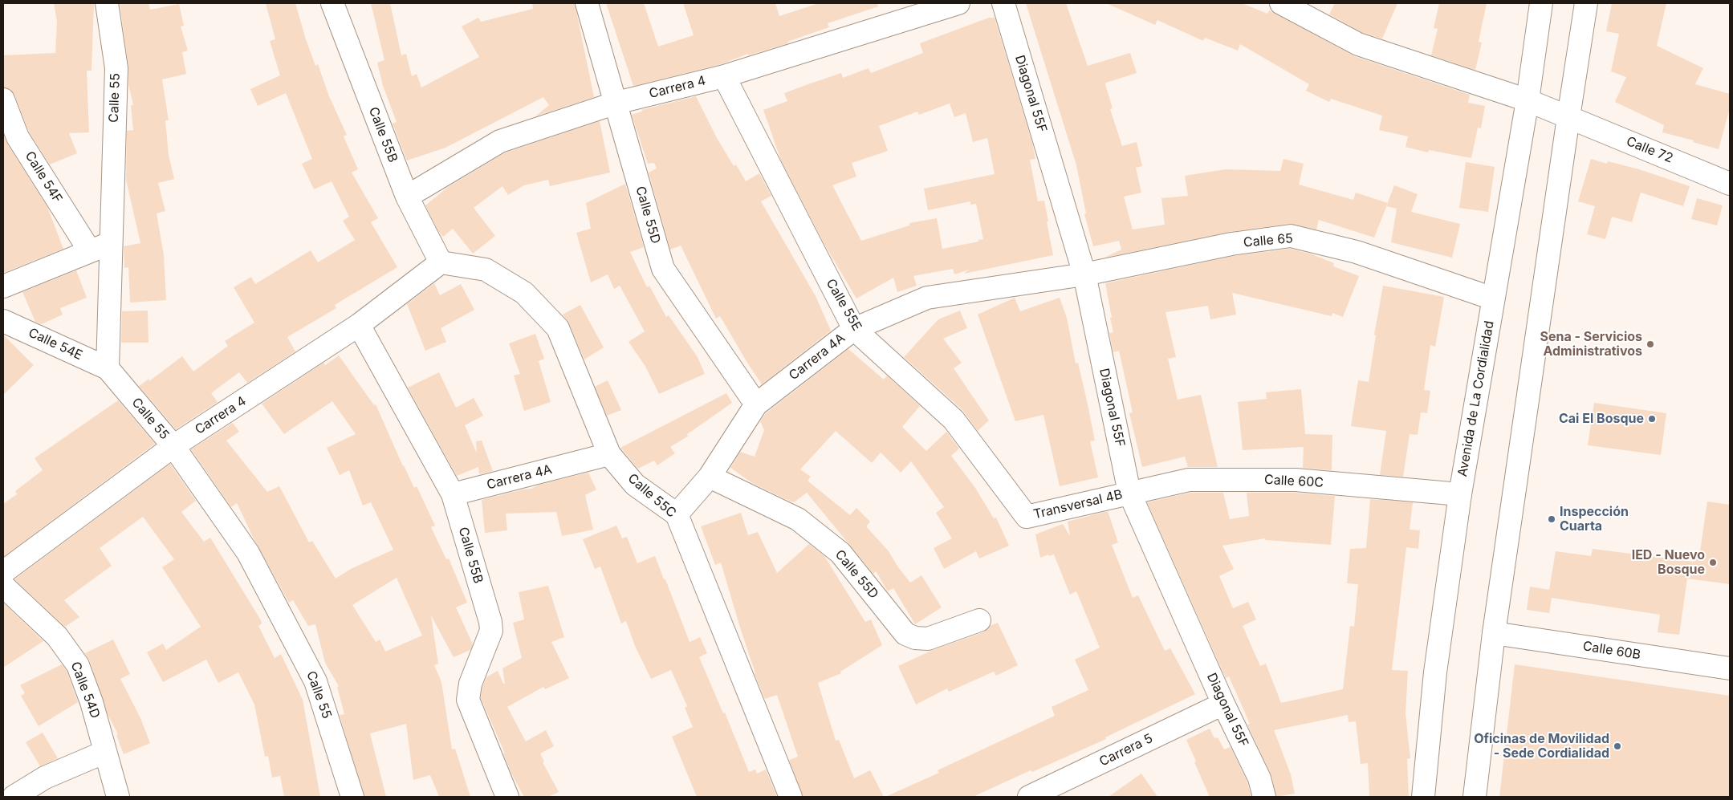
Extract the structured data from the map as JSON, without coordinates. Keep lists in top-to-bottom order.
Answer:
{
  "streets": {
    "street": [
      "Carrera 4",
      "Diagonal 55F",
      "Calle 55",
      "Calle 55B",
      "Calle 72",
      "Calle 54F",
      "Calle 55D",
      "Calle 65",
      "Calle 55E",
      "Calle 54E",
      "Carrera 4A",
      "Avenida de La Cordialidad",
      "Calle 60C",
      "Calle 55C",
      "Transversal 4B",
      "Calle 60B",
      "Calle 54D",
      "Carrera 5"
    ]
  },
  "crossings": [
    ["Carrera 4", "Calle 55"],
    ["Carrera 4", "Calle 55B"],
    ["Carrera 4", "Calle 55D"],
    ["Carrera 4", "Calle 55E"],
    ["Carrera 4", "Calle 55C"],
    ["Diagonal 55F", "Calle 65"],
    ["Diagonal 55F", "Carrera 4A"],
    ["Diagonal 55F", "Calle 60C"],
    ["Diagonal 55F", "Transversal 4B"],
    ["Diagonal 55F", "Carrera 5"],
    ["Calle 55", "Calle 54F"],
    ["Calle 55", "Calle 54E"],
    ["Calle 55B", "Carrera 4A"],
    ["Calle 55B", "Calle 55C"],
    ["Calle 72", "Avenida de La Cordialidad"],
    ["Calle 55D", "Carrera 4A"],
    ["Calle 65", "Carrera 4A"],
    ["Calle 65", "Avenida de La Cordialidad"],
    ["Calle 55E", "Carrera 4A"],
    ["Calle 55E", "Transversal 4B"],
    ["Carrera 4A", "Calle 55C"],
    ["Avenida de La Cordialidad", "Calle 60C"],
    ["Calle 60C", "Transversal 4B"]
  ],
  "places": [
    "Sena - Servicios Administrativos",
    "Cai El Bosque",
    "Inspección Cuarta",
    "IED - Nuevo Bosque",
    "Oficinas de Movilidad - Sede Cordialidad"
  ]
}
